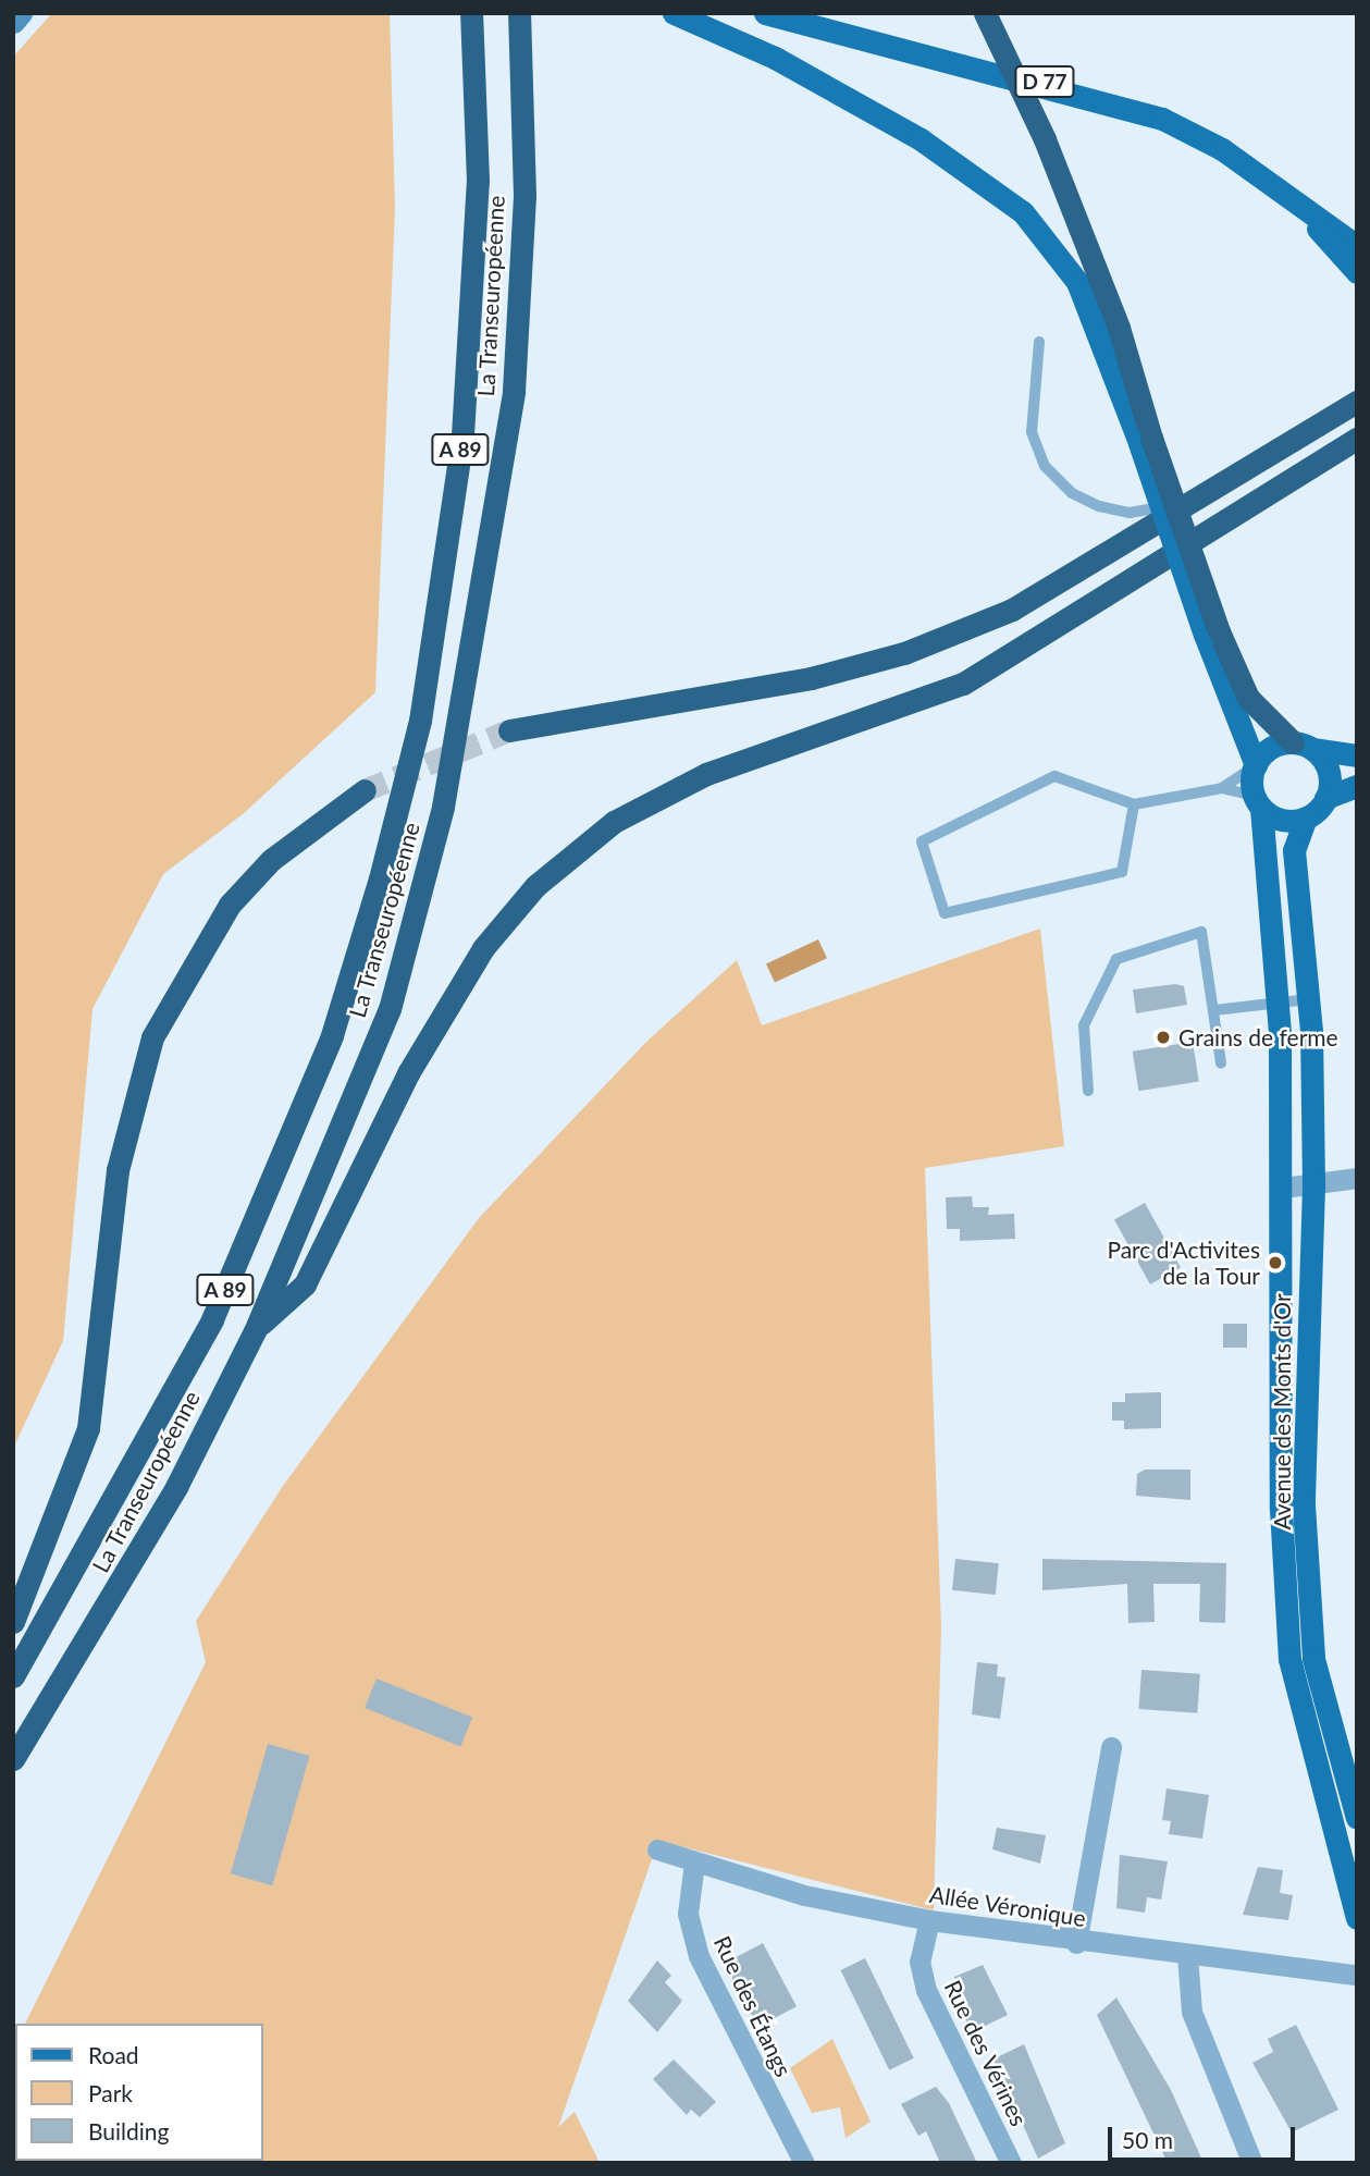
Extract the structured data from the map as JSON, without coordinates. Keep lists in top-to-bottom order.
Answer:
{
  "streets": {
    "highway": ["La Transeuropéenne", "A 89"],
    "main road": ["D 77", "Avenue des Monts d'Or"],
    "street": ["Allée Véronique", "Rue des Étangs", "Rue des Vérines"]
  },
  "crossings": [
    ["Allée Véronique", "Rue des Étangs"],
    ["Allée Véronique", "Rue des Vérines"]
  ],
  "places": ["Grains de ferme", "Parc d'Activites de la Tour"],
  "legend": ["Road", "Park", "Building"],
  "scale_bar": "50 m"
}
